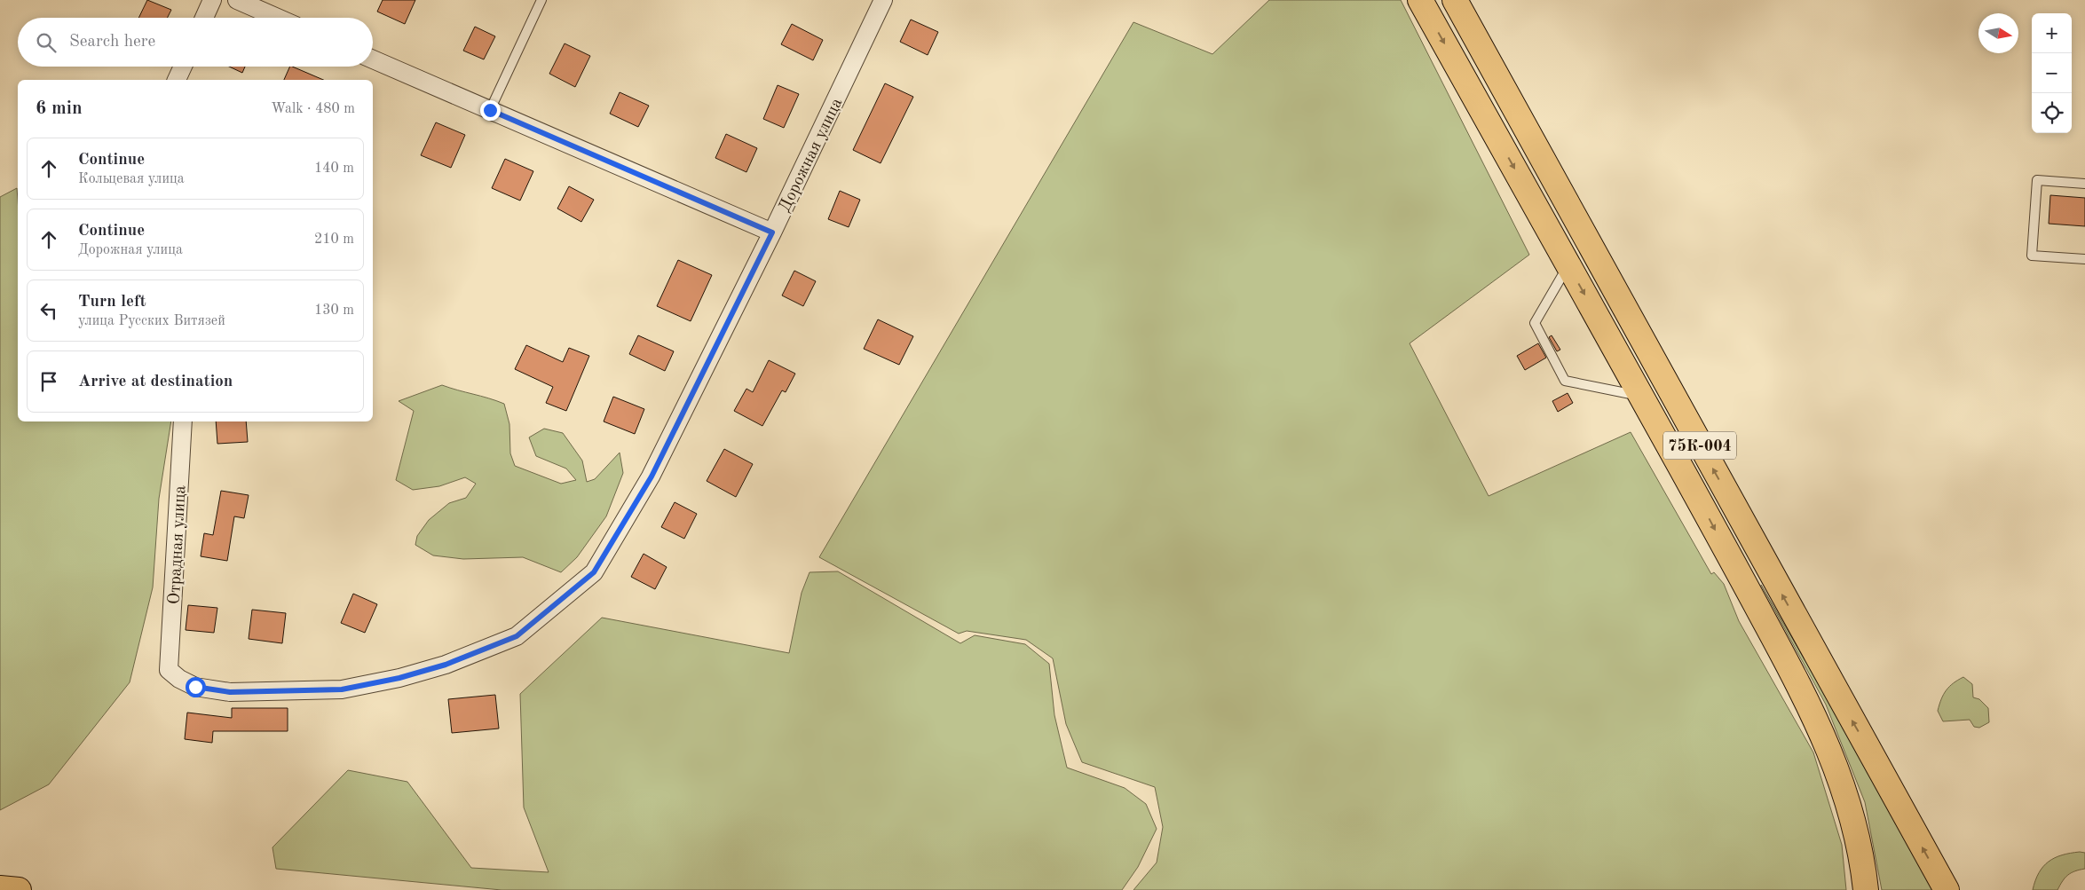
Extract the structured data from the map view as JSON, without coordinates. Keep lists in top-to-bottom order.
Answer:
{
  "streets": {
    "highway": ["75К-004"],
    "street": ["Дорожная улица", "Отрадная улица"]
  },
  "crossings": [
    ["Дорожная улица", "Отрадная улица"]
  ],
  "north": "right",
  "page": {
    "map_buttons": ["+", "−"],
    "search": "Search here",
    "heading": ["6 min", "Walk · 480 m"],
    "list": [
      ["Continue", "Кольцевая улица", "140 m"],
      ["Continue", "Дорожная улица", "210 m"],
      ["Turn left", "улица Русских Витязей", "130 m"],
      "Arrive at destination"
    ]
  }
}
